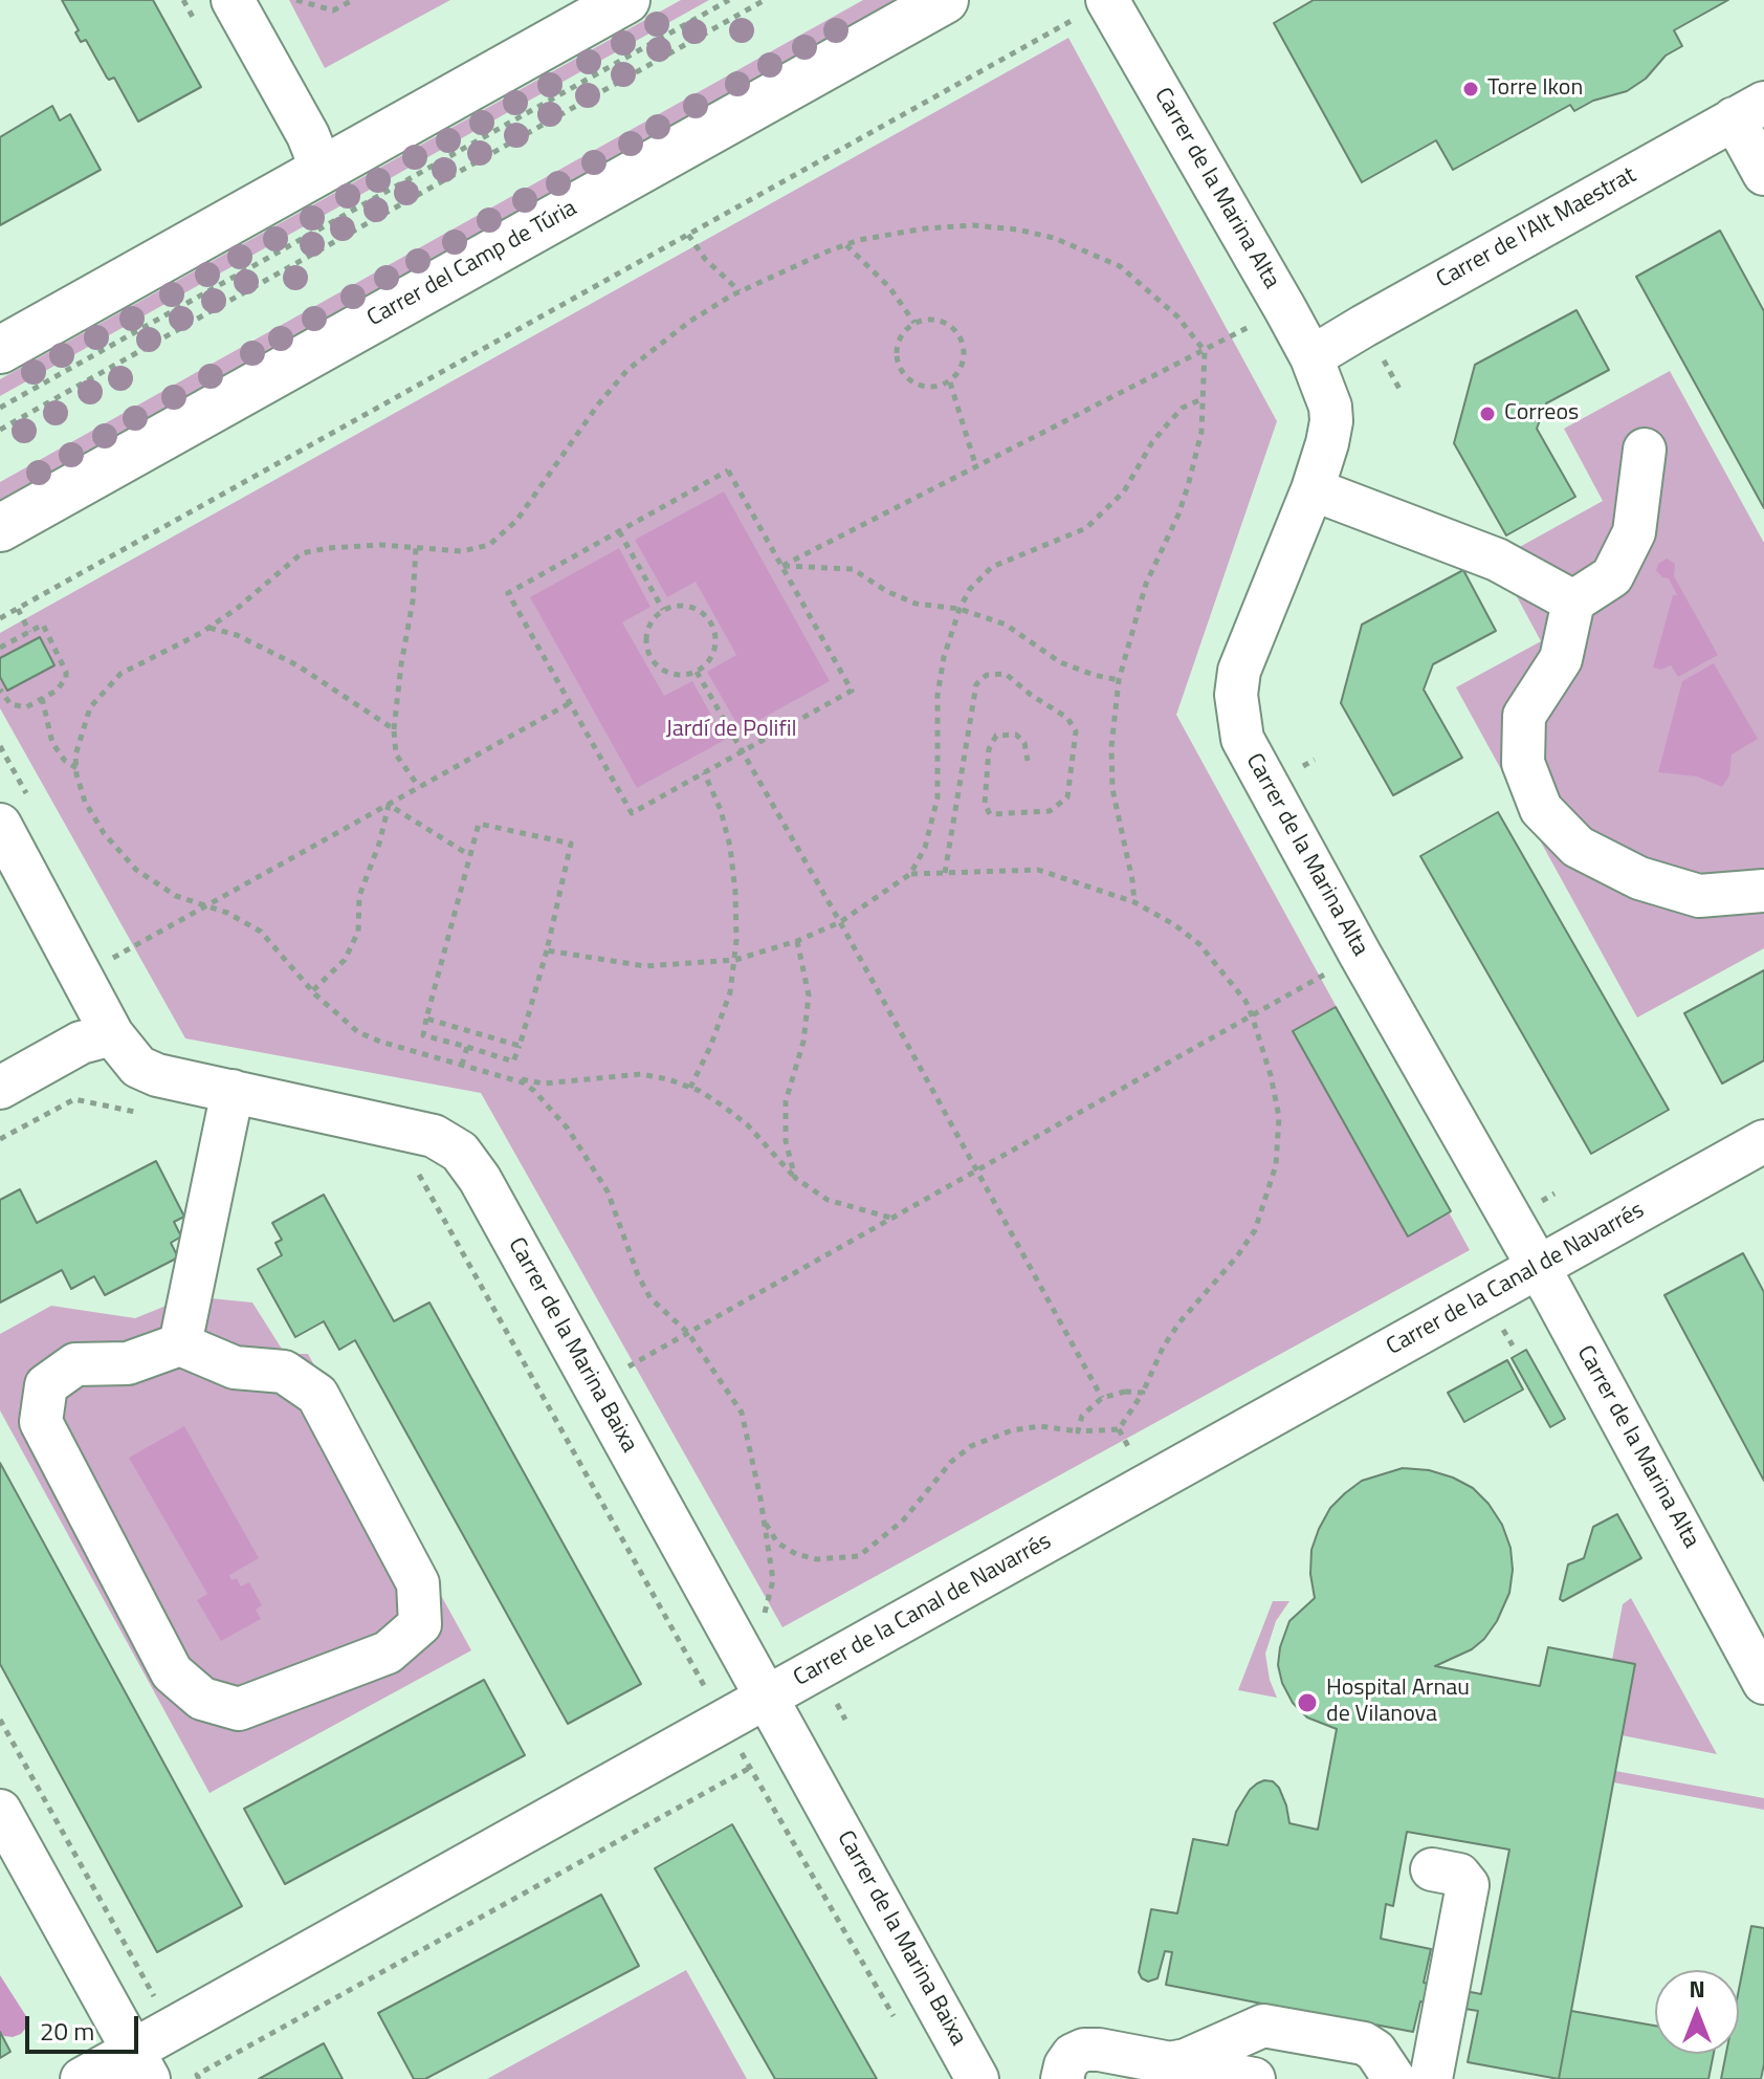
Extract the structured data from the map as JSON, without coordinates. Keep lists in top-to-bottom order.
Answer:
{
  "streets": {
    "main road": ["Carrer del Camp de Túria"],
    "street": [
      "Carrer de la Marina Alta",
      "Carrer de l'Alt Maestrat",
      "Carrer de la Canal de Navarrés",
      "Carrer de la Marina Baixa"
    ]
  },
  "crossings": [
    ["Carrer de la Marina Alta", "Carrer de l'Alt Maestrat"],
    ["Carrer de la Marina Alta", "Carrer de la Canal de Navarrés"],
    ["Carrer de la Canal de Navarrés", "Carrer de la Marina Baixa"]
  ],
  "parks": ["Jardí de Polifil"],
  "places": ["Torre Ikon", "Correos", "Hospital Arnau de Vilanova"],
  "scale_bar": "20 m",
  "north": "top"
}
